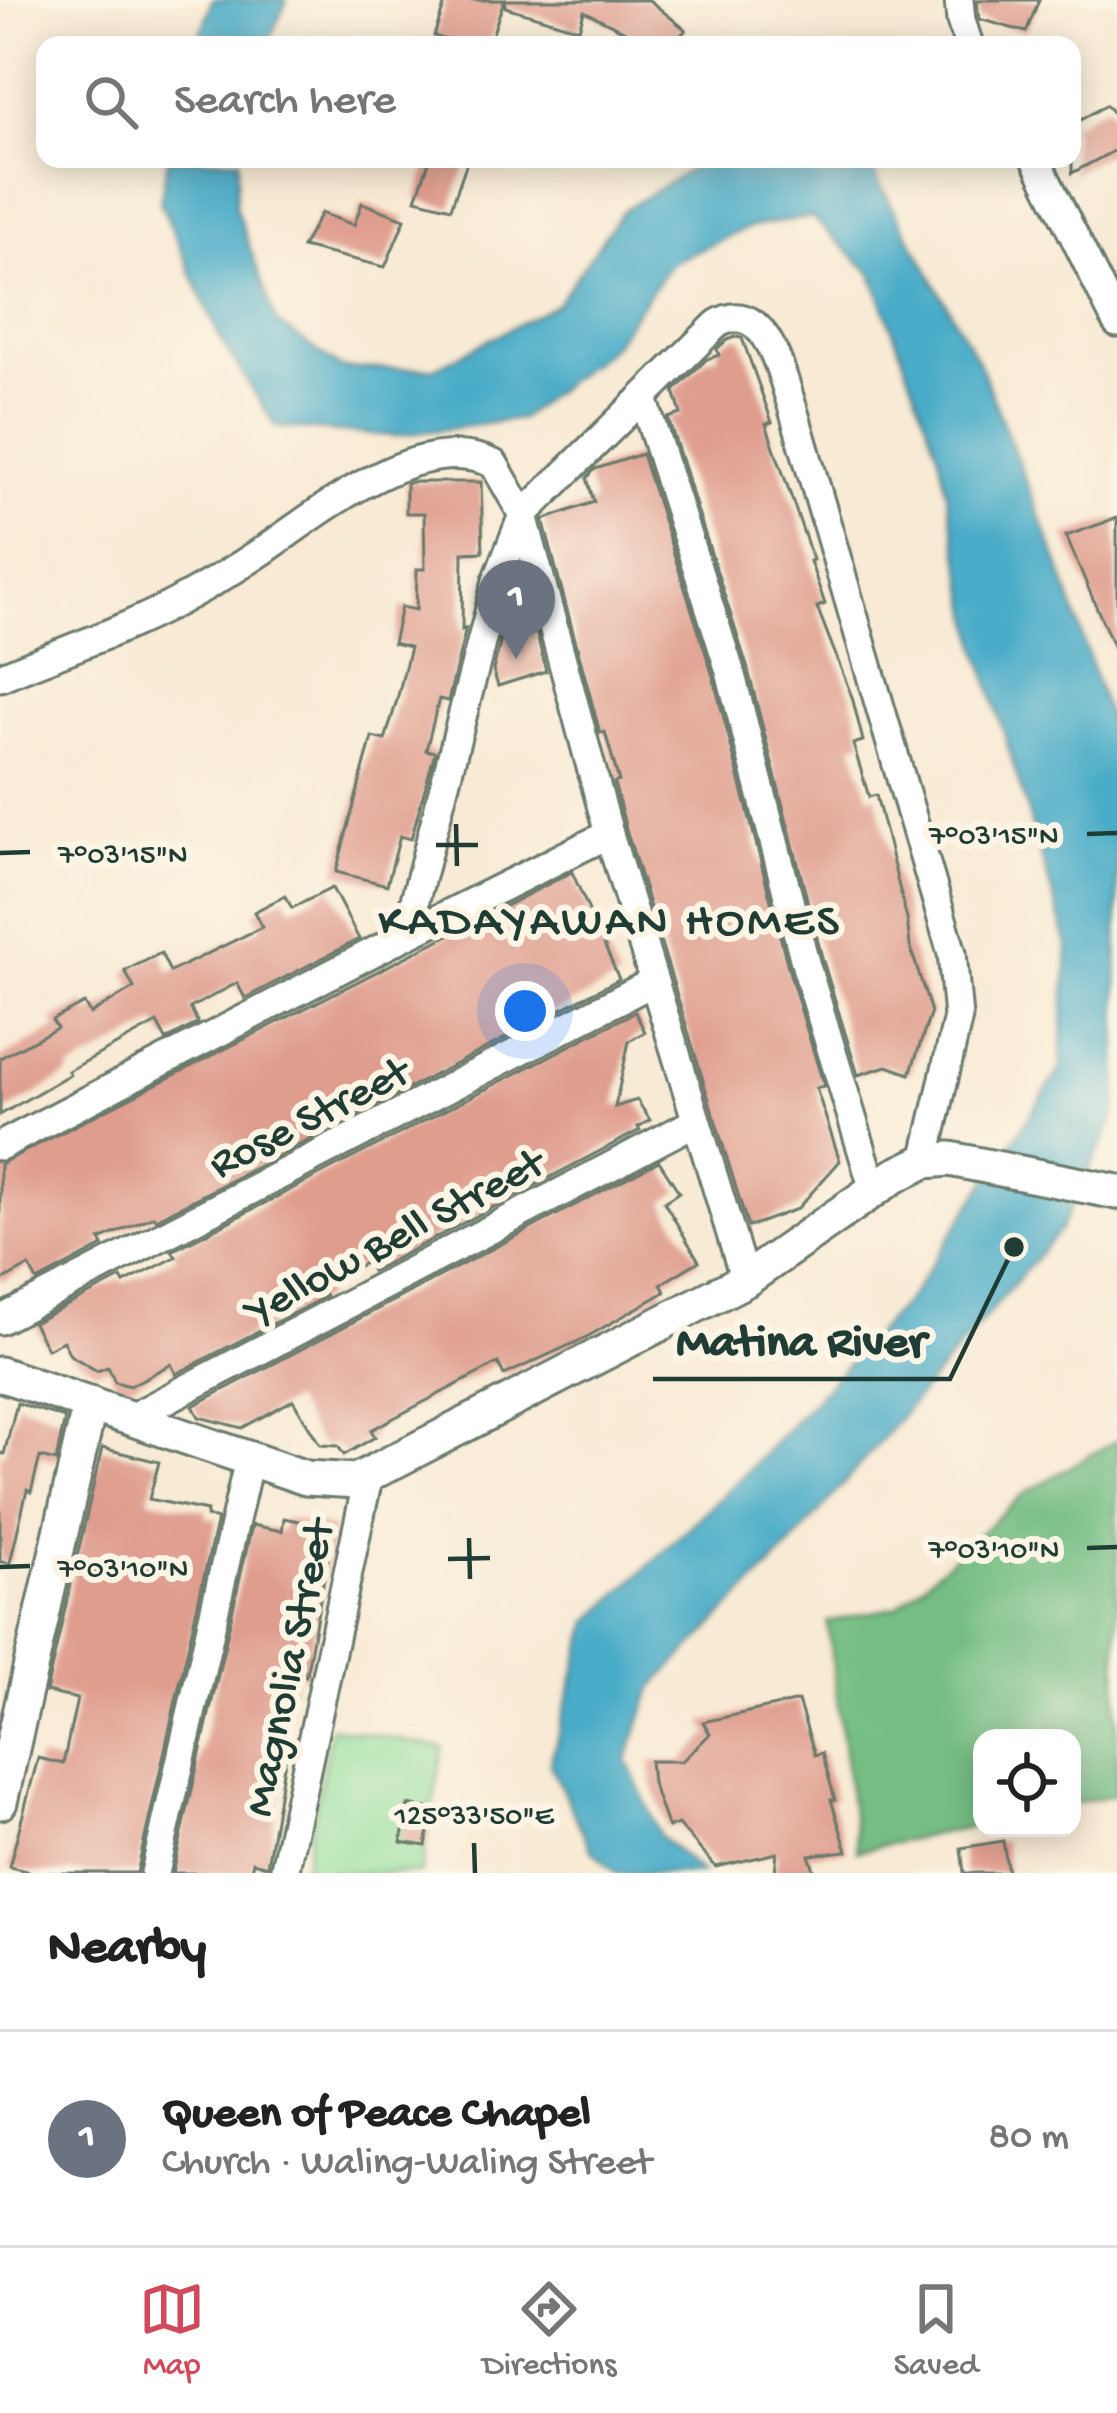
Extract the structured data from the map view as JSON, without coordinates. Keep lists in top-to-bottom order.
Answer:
{
  "streets": {
    "street": ["Rose Street", "Yellow Bell Street", "Magnolia Street"]
  },
  "districts": ["KADAYAWAN HOMES"],
  "places": ["Matina River"],
  "page": {
    "search": "Search here",
    "pins": "1",
    "heading": "Nearby",
    "list": [
      {
        "mark": "1",
        "name": "Queen of Peace Chapel",
        "note": "Church · Waling-Waling Street",
        "value": "80 m"
      }
    ],
    "nav": ["Map", "Directions", "Saved"]
  },
  "coordinates": ["7°03'15\"N", "7°03'10\"N", "125°33'50\"E"]
}
